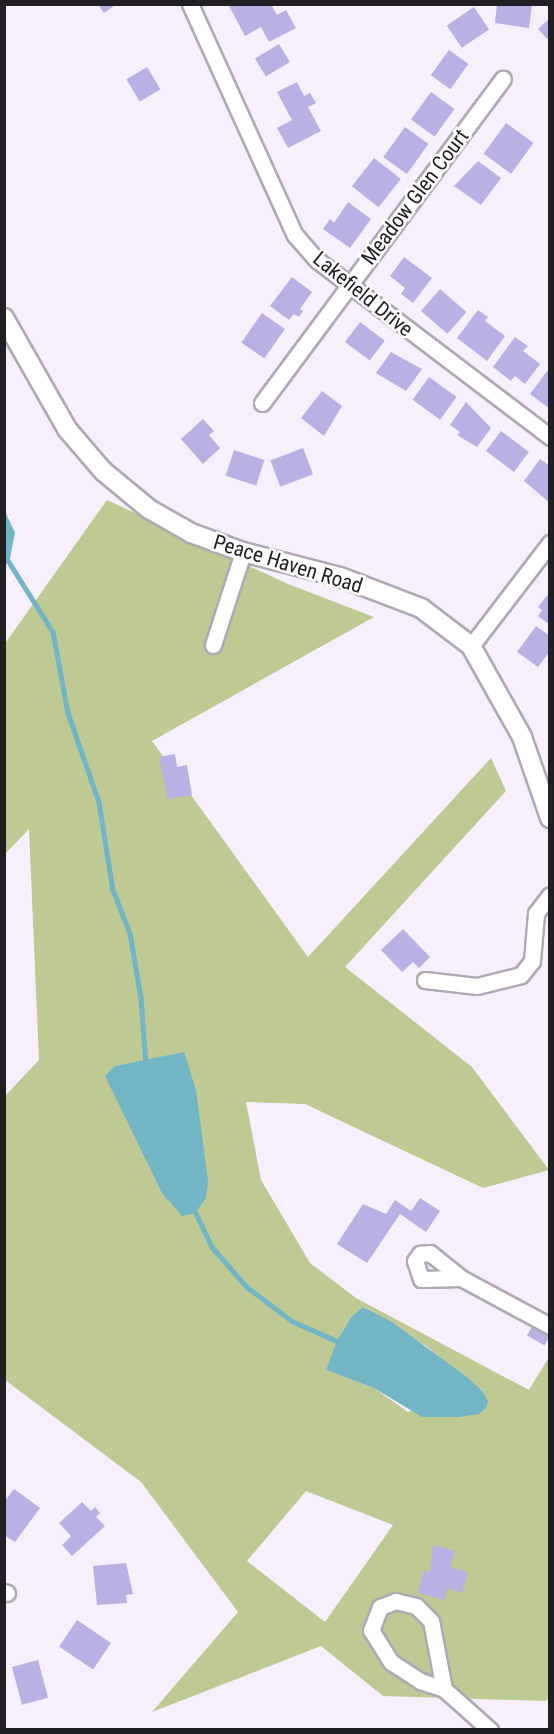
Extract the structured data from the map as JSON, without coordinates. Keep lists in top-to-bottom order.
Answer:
{
  "streets": {
    "main road": ["Peace Haven Road"],
    "street": ["Meadow Glen Court", "Lakefield Drive"]
  },
  "crossings": [
    ["Meadow Glen Court", "Lakefield Drive"]
  ]
}
